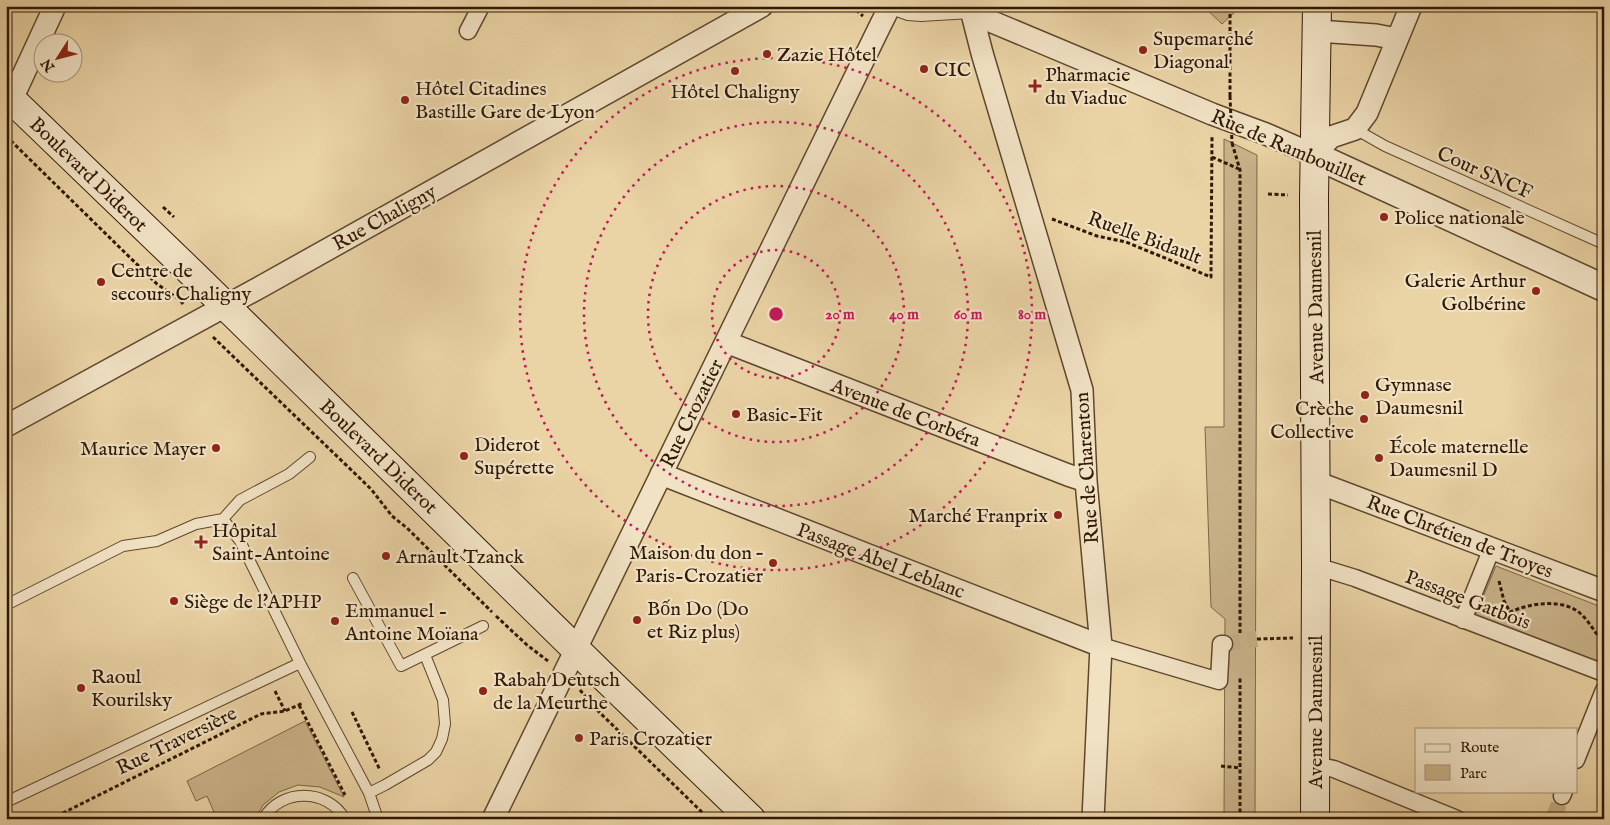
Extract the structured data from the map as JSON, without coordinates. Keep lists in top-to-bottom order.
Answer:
{
  "streets": {
    "main road": ["Boulevard Diderot", "Avenue Daumesnil"],
    "street": [
      "Rue de Rambouillet",
      "Rue Chaligny",
      "Avenue de Corbéra",
      "Rue Crozatier",
      "Rue de Charenton",
      "Rue Chrétien de Troyes",
      "Passage Abel Leblanc",
      "Passage Gatbois"
    ],
    "lane": ["Cour SNCF"],
    "path": ["Ruelle Bidault", "Rue Traversière"]
  },
  "crossings": [
    ["Rue de Rambouillet", "Ruelle Bidault"],
    ["Rue de Rambouillet", "Avenue Daumesnil"],
    ["Rue de Rambouillet", "Rue de Charenton"],
    ["Boulevard Diderot", "Rue Chaligny"],
    ["Boulevard Diderot", "Rue Crozatier"],
    ["Ruelle Bidault", "Rue de Charenton"],
    ["Avenue Daumesnil", "Rue Chrétien de Troyes"],
    ["Avenue Daumesnil", "Passage Gatbois"],
    ["Avenue de Corbéra", "Rue Crozatier"],
    ["Avenue de Corbéra", "Rue de Charenton"],
    ["Rue Crozatier", "Passage Abel Leblanc"],
    ["Rue de Charenton", "Passage Abel Leblanc"]
  ],
  "places": {
    "other": [
      "Supemarché Diagonal",
      "Zazie Hôtel",
      "CIC",
      "Hôtel Chaligny",
      "Hôtel Citadines Bastille Gare de Lyon",
      "Police nationale",
      "Centre de secours Chaligny",
      "Galerie Arthur Golbérine",
      "Gymnase Daumesnil",
      "Basic-Fit",
      "Crèche Collective",
      "Maurice Mayer",
      "Diderot Supérette",
      "École maternelle Daumesnil D",
      "Marché Franprix",
      "Arnault Tzanck",
      "Maison du don – Paris-Crozatier",
      "Siège de l'APHP",
      "Bốn Do (Do et Riz plus)",
      "Emmanuel - Antoine Moïana",
      "Raoul Kourilsky",
      "Rabah Deutsch de la Meurthe",
      "Paris Crozatier"
    ],
    "health": ["Pharmacie du Viaduc", "Hôpital Saint-Antoine"]
  },
  "legend": ["Route", "Parc"],
  "north": "bottom left",
  "rings": [
    "20 m",
    "40 m",
    "60 m",
    "80 m"
  ]
}
